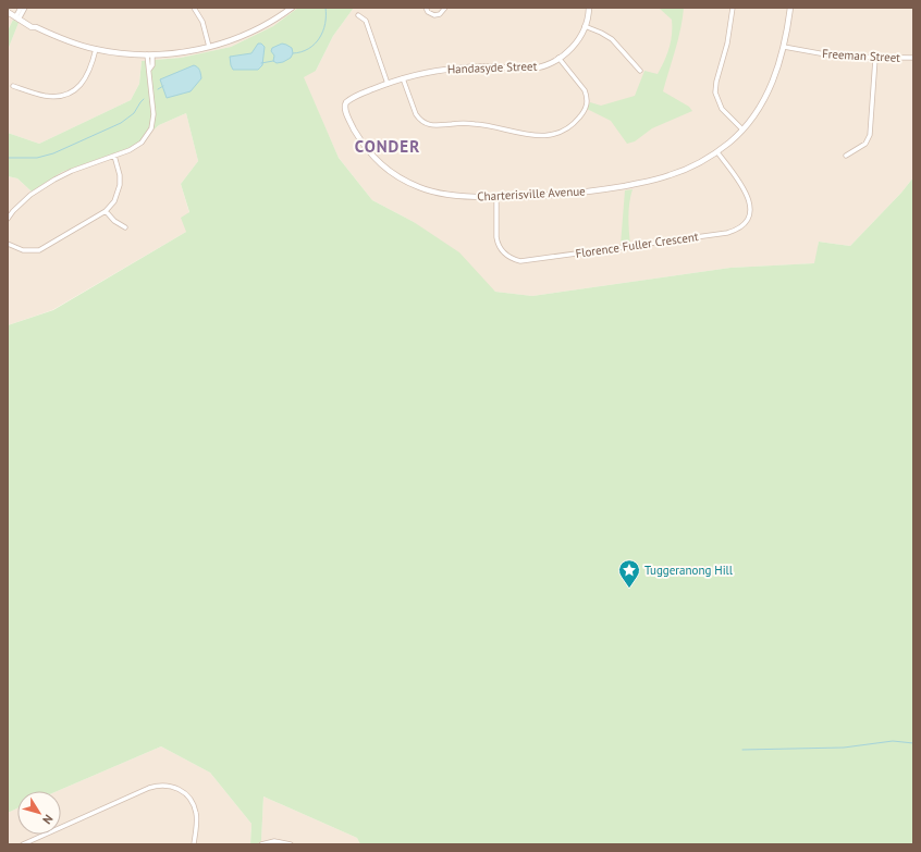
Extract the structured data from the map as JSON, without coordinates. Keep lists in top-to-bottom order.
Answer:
{
  "streets": {
    "street": [
      "Freeman Street",
      "Handasyde Street",
      "Charterisville Avenue",
      "Florence Fuller Crescent"
    ]
  },
  "crossings": [
    ["Freeman Street", "Charterisville Avenue"],
    ["Handasyde Street", "Charterisville Avenue"],
    ["Charterisville Avenue", "Florence Fuller Crescent"]
  ],
  "districts": ["CONDER"],
  "places": {
    "place": ["Tuggeranong Hill"]
  },
  "north": "bottom right"
}
